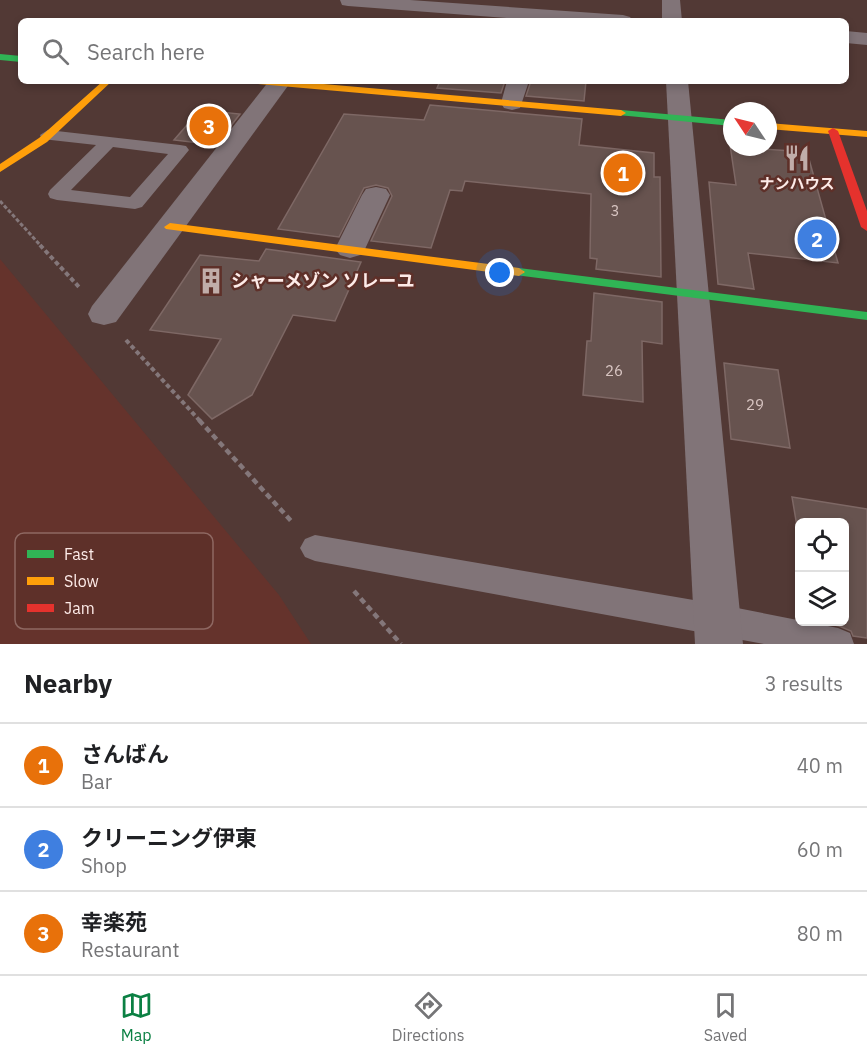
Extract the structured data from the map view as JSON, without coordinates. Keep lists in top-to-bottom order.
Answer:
{
  "places": {
    "restaurant": ["ナンハウス"],
    "building": ["シャーメゾン ソレーユ"]
  },
  "house_numbers": ["3", "26", "29"],
  "legend": ["Fast", "Slow", "Jam"],
  "north": "top left",
  "page": {
    "search": "Search here",
    "pins": ["3", "1", "2"],
    "heading": ["Nearby", "3 results"],
    "list": [
      {
        "mark": "1",
        "name": "さんばん",
        "note": "Bar",
        "value": "40 m"
      },
      {
        "mark": "2",
        "name": "クリーニング伊東",
        "note": "Shop",
        "value": "60 m"
      },
      {
        "mark": "3",
        "name": "幸楽苑",
        "note": "Restaurant",
        "value": "80 m"
      }
    ],
    "nav": ["Map", "Directions", "Saved"]
  }
}
